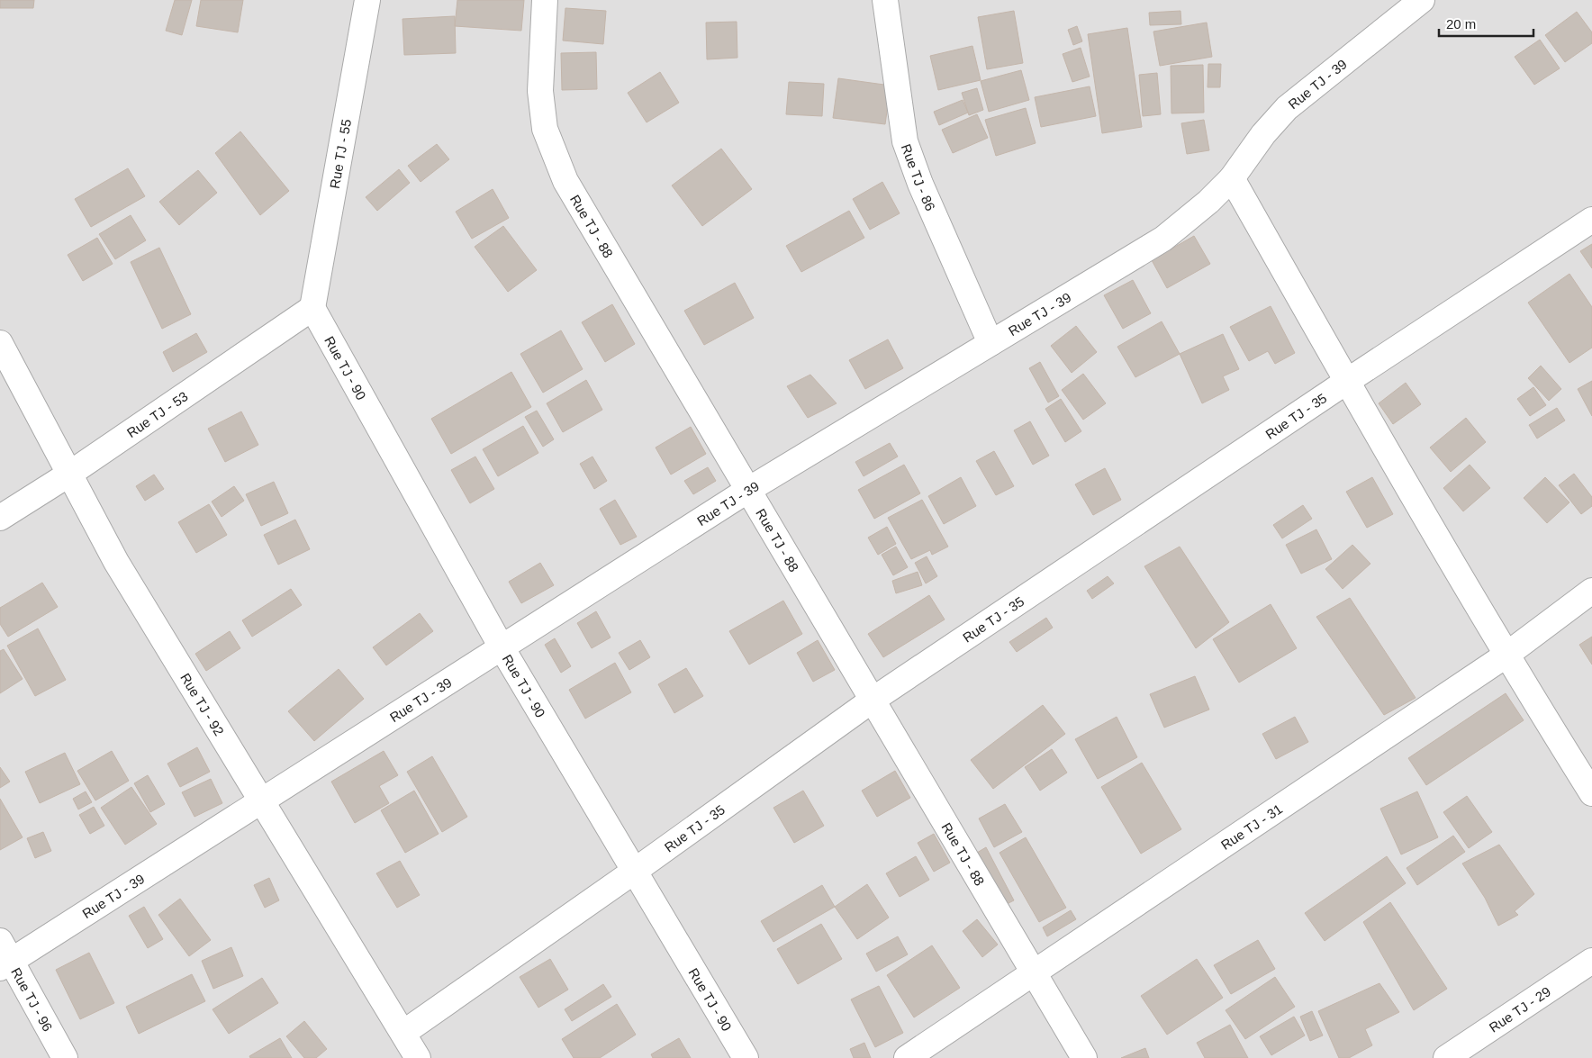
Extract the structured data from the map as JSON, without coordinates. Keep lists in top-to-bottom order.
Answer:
{
  "streets": {
    "street": [
      "Rue TJ - 39",
      "Rue TJ - 55",
      "Rue TJ - 86",
      "Rue TJ - 88",
      "Rue TJ - 90",
      "Rue TJ - 53",
      "Rue TJ - 35",
      "Rue TJ - 92",
      "Rue TJ - 31",
      "Rue TJ - 96",
      "Rue TJ - 29"
    ]
  },
  "crossings": [
    ["Rue TJ - 39", "Rue TJ - 86"],
    ["Rue TJ - 39", "Rue TJ - 88"],
    ["Rue TJ - 39", "Rue TJ - 90"],
    ["Rue TJ - 39", "Rue TJ - 92"],
    ["Rue TJ - 39", "Rue TJ - 96"],
    ["Rue TJ - 55", "Rue TJ - 90"],
    ["Rue TJ - 55", "Rue TJ - 53"],
    ["Rue TJ - 88", "Rue TJ - 35"],
    ["Rue TJ - 88", "Rue TJ - 31"],
    ["Rue TJ - 90", "Rue TJ - 53"],
    ["Rue TJ - 90", "Rue TJ - 35"],
    ["Rue TJ - 53", "Rue TJ - 92"],
    ["Rue TJ - 35", "Rue TJ - 92"]
  ],
  "scale_bar": "20 m"
}
